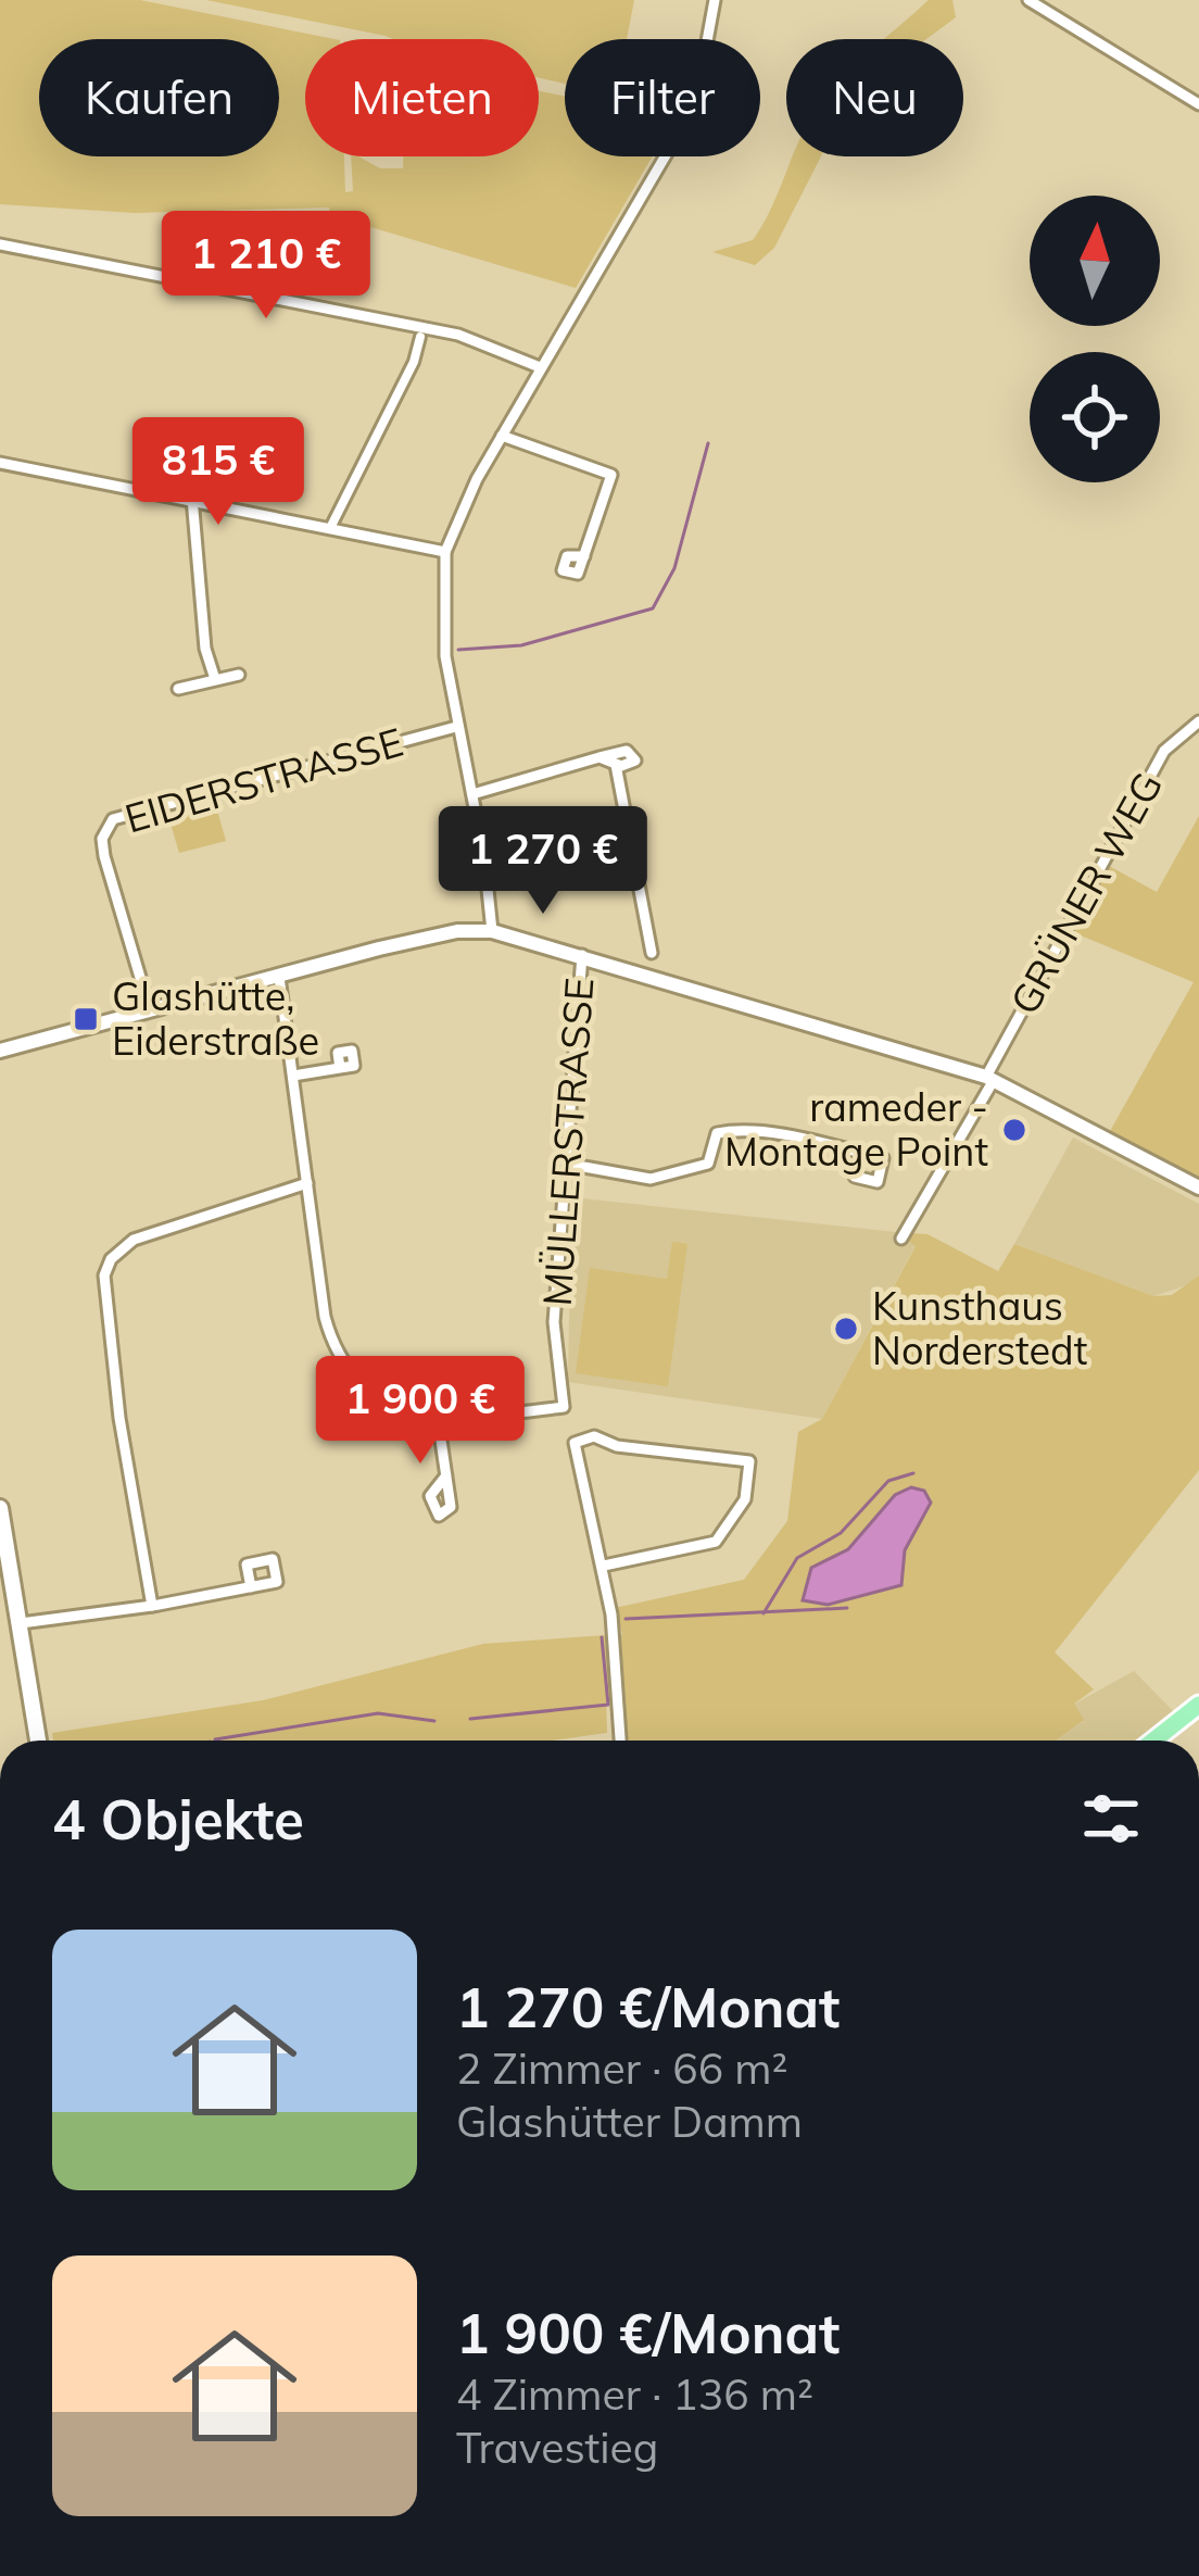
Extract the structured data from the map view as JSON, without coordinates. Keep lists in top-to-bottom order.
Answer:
{
  "streets": {
    "street": ["EIDERSTRASSE", "GRÜNER WEG", "MÜLLERSTRASSE"]
  },
  "places": {
    "transit": ["Glashütte, Eiderstraße"],
    "other": ["rameder - Montage Point", "Kunsthaus Norderstedt"]
  },
  "north": "top",
  "page": {
    "chip": [
      "Kaufen",
      "Mieten",
      "Filter",
      "Neu"
    ],
    "price": [
      "1 210 €",
      "815 €",
      "1 270 €",
      "1 900 €"
    ],
    "heading": "4 Objekte",
    "list": [
      {
        "name": "1 270 €/Monat",
        "note": "2 Zimmer · 66 m² · Glashütter Damm"
      },
      {
        "name": "1 900 €/Monat",
        "note": "4 Zimmer · 136 m² · Travestieg"
      }
    ]
  }
}
